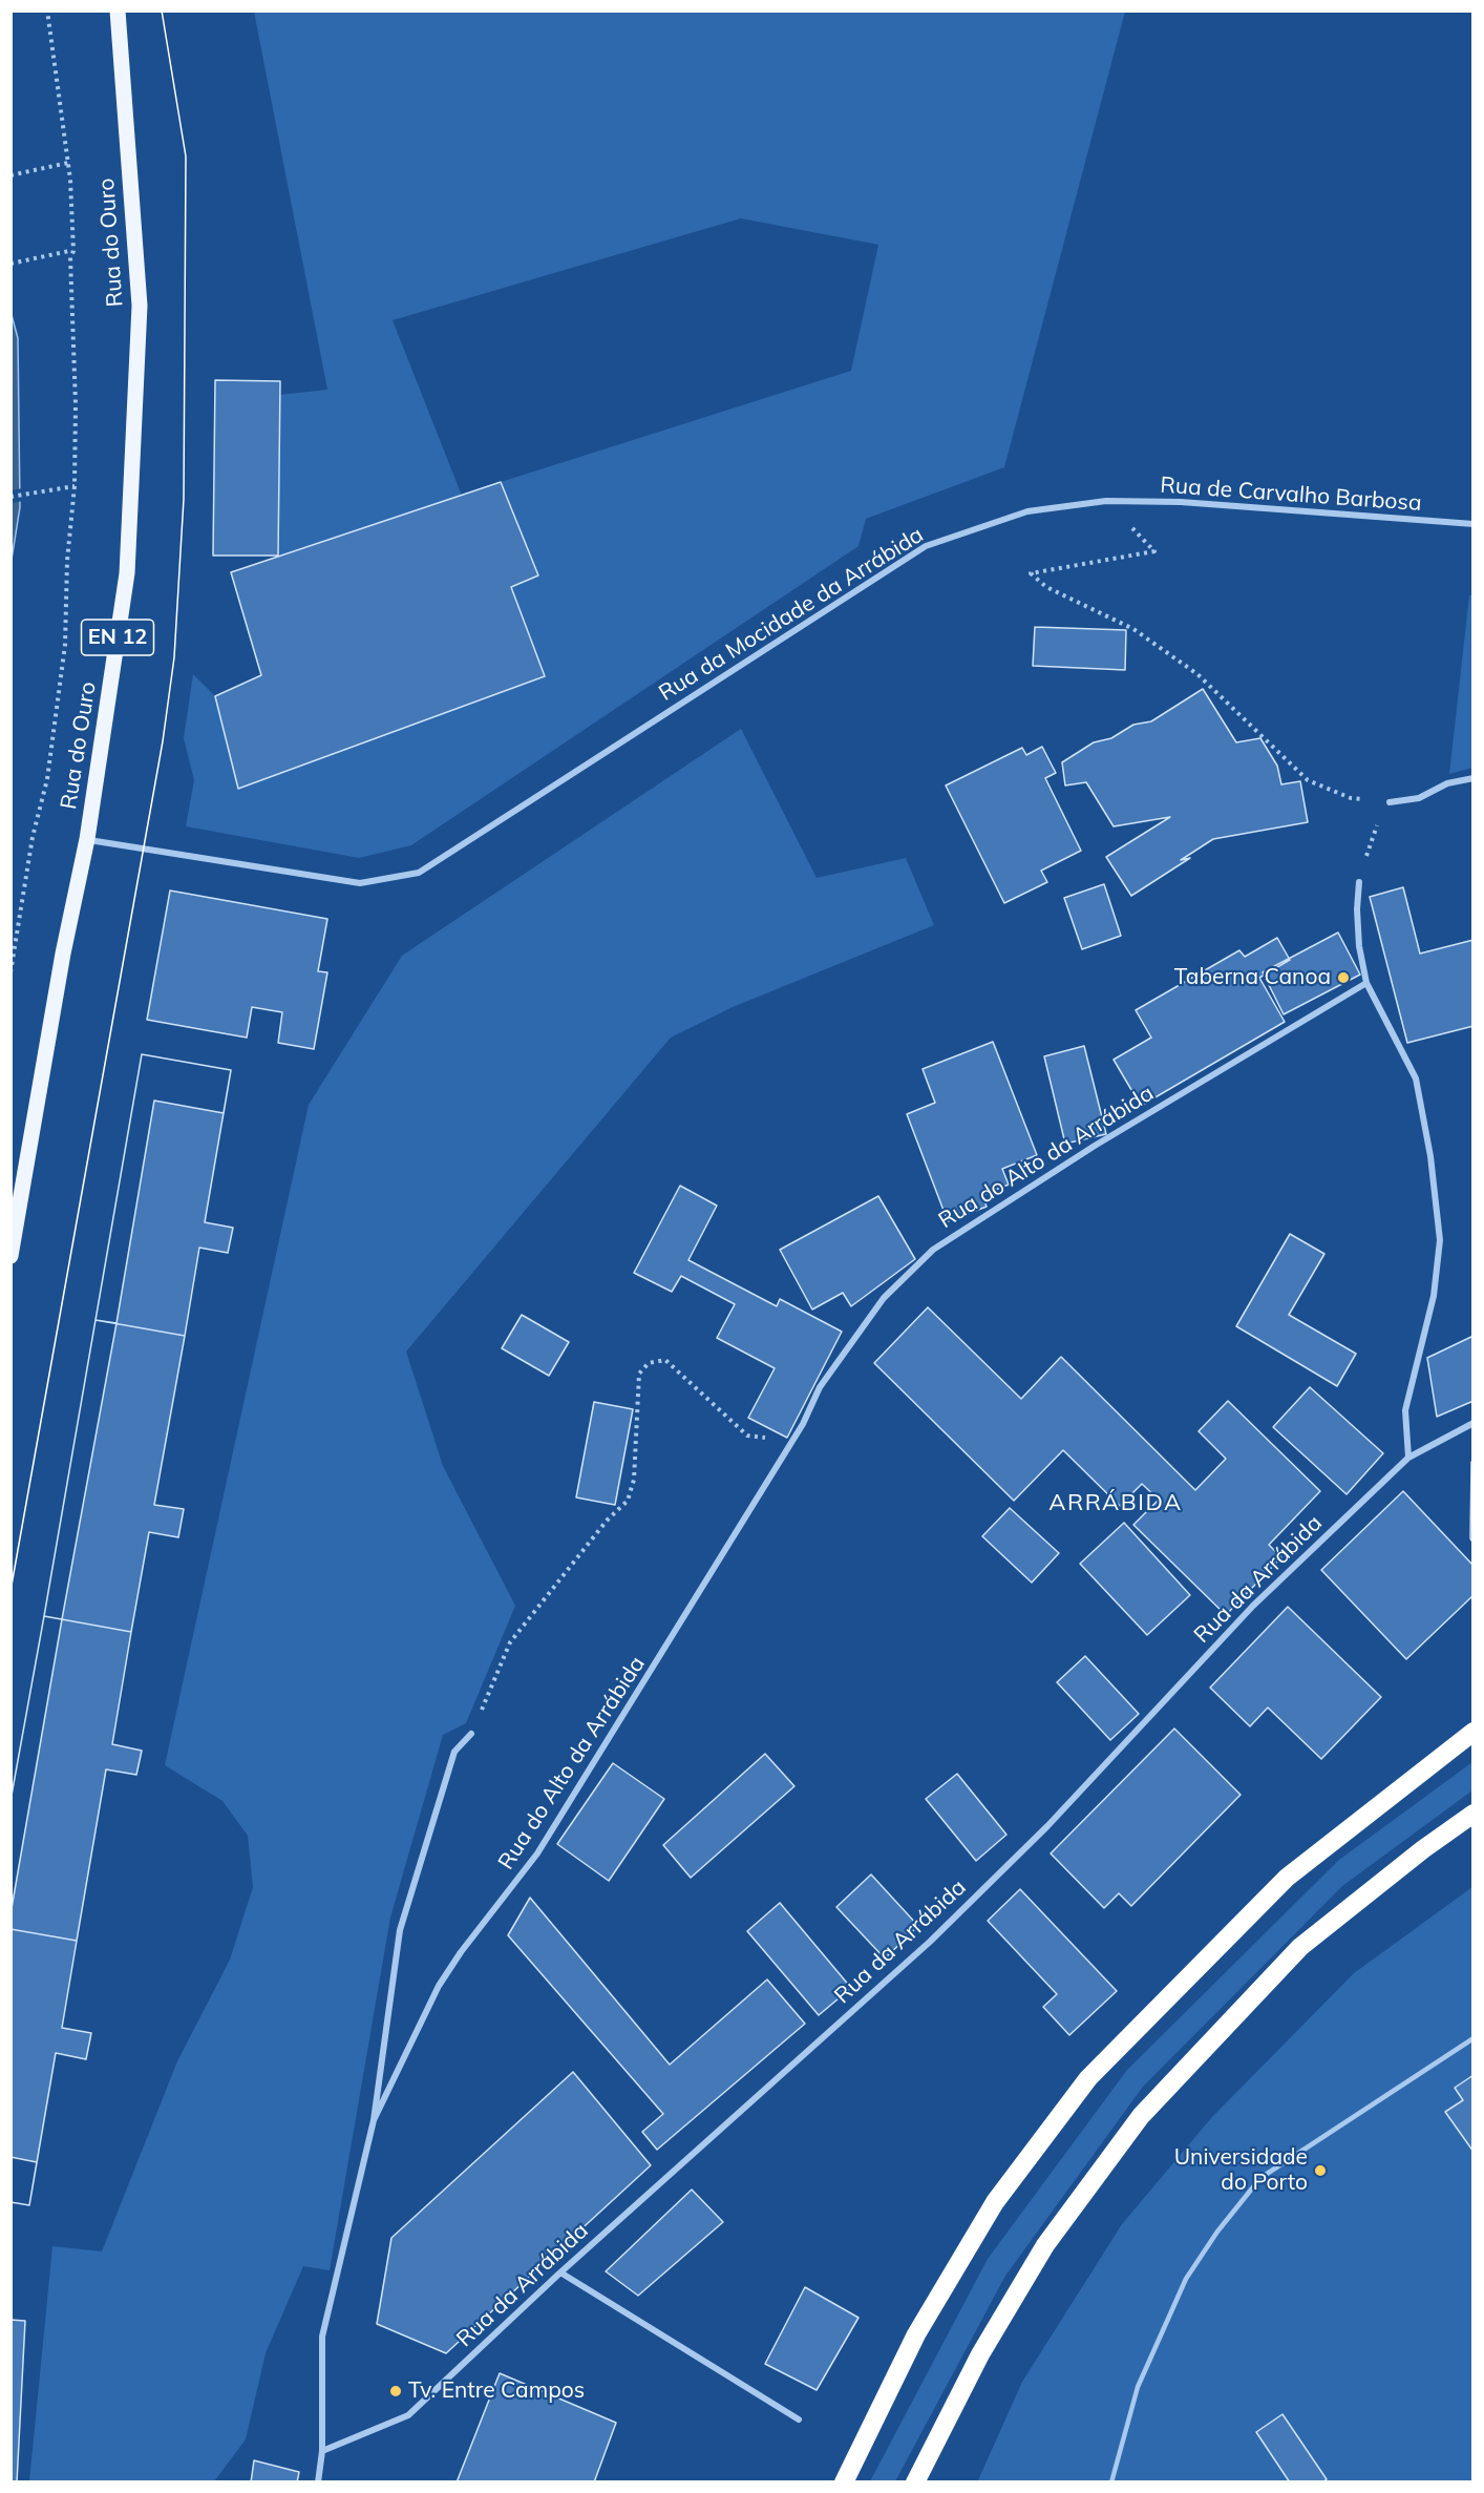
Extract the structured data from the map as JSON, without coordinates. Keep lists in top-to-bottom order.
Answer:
{
  "streets": {
    "main road": ["Rua do Ouro", "EN 12"],
    "street": [
      "Rua de Carvalho Barbosa",
      "Rua da Mocidade da Arrábida",
      "Rua do Alto da Arrábida",
      "Rua da Arrábida"
    ]
  },
  "crossings": [
    ["Rua do Ouro", "Rua da Mocidade da Arrábida"],
    ["Rua de Carvalho Barbosa", "Rua da Mocidade da Arrábida"],
    ["Rua do Alto da Arrábida", "Rua da Arrábida"]
  ],
  "districts": ["ARRÁBIDA"],
  "places": ["Taberna Canoa", "Universidade do Porto", "Tv. Entre Campos"]
}
